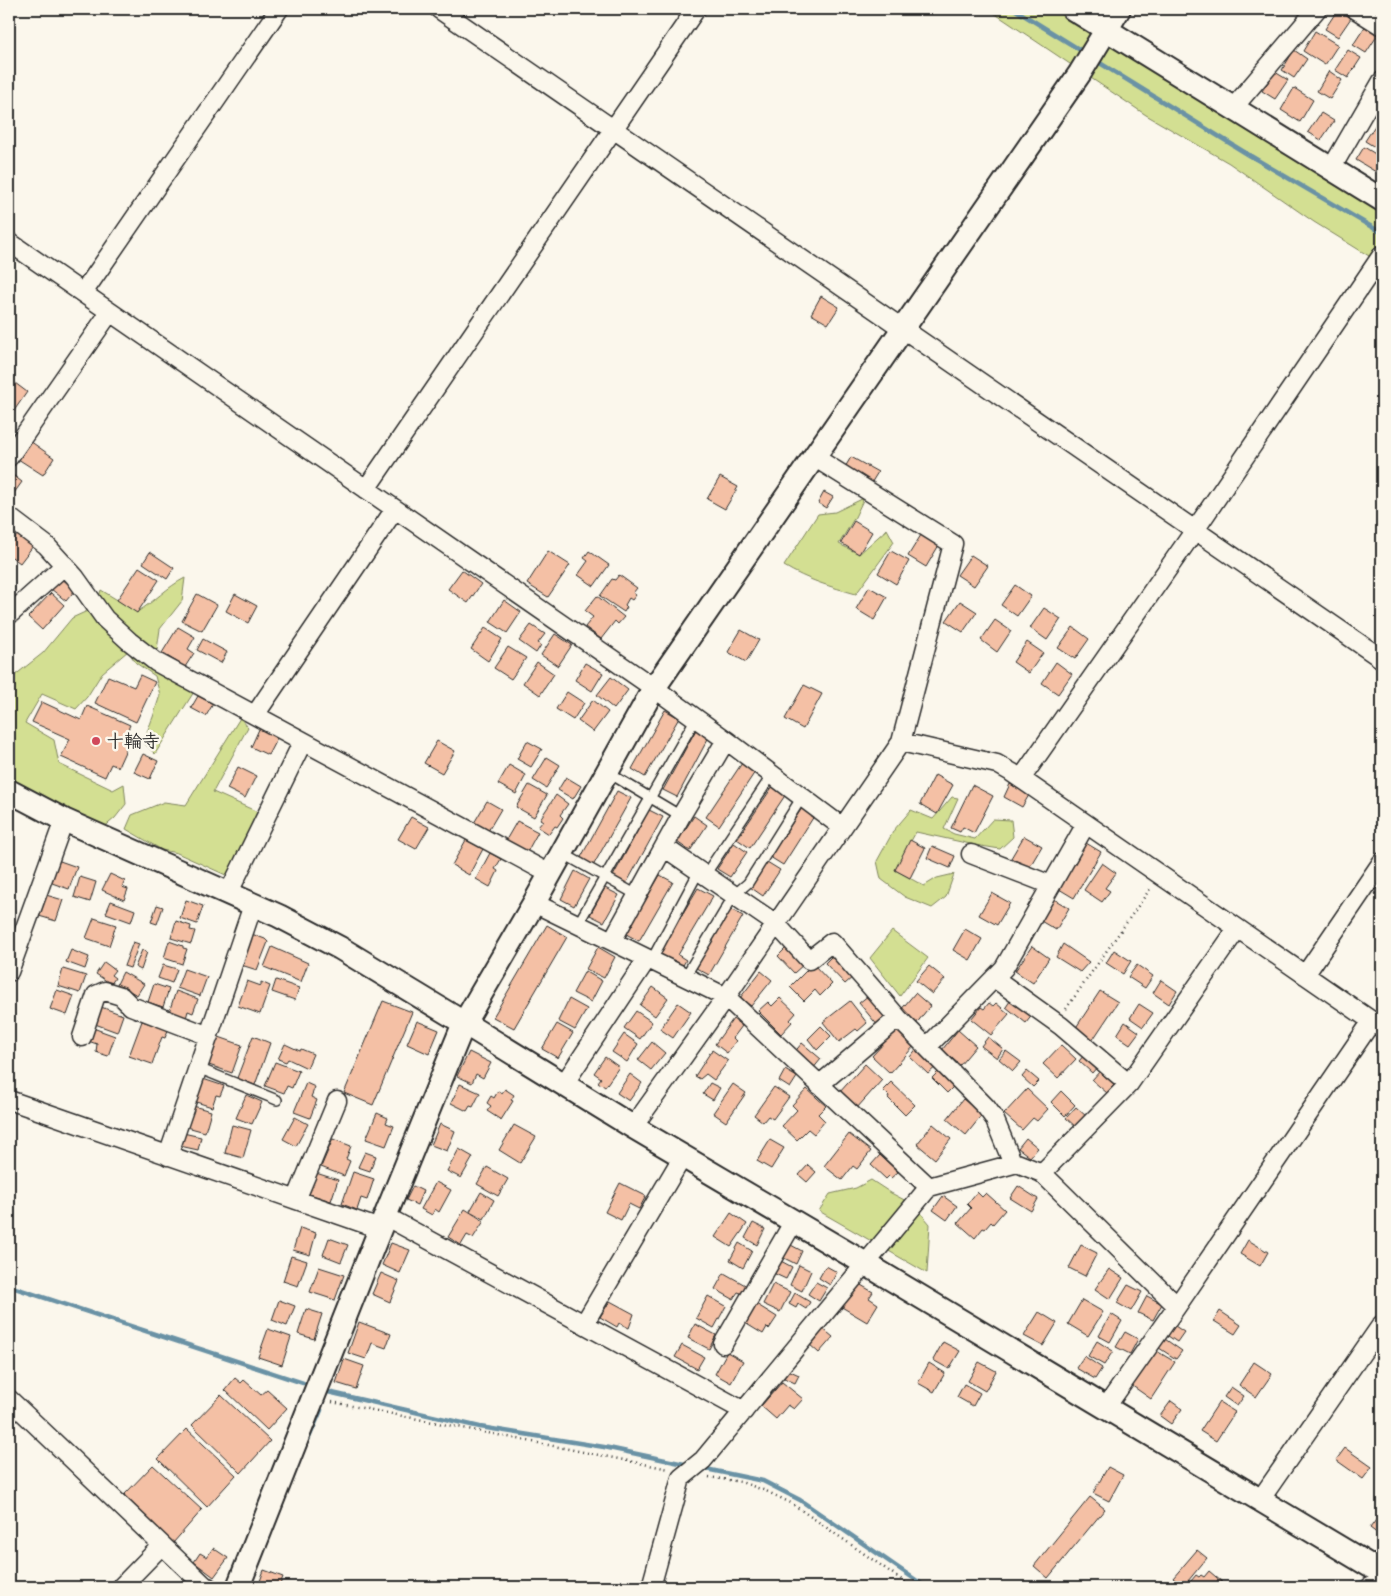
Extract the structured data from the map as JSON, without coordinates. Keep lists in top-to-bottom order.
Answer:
{
  "places": ["十輪寺"]
}
